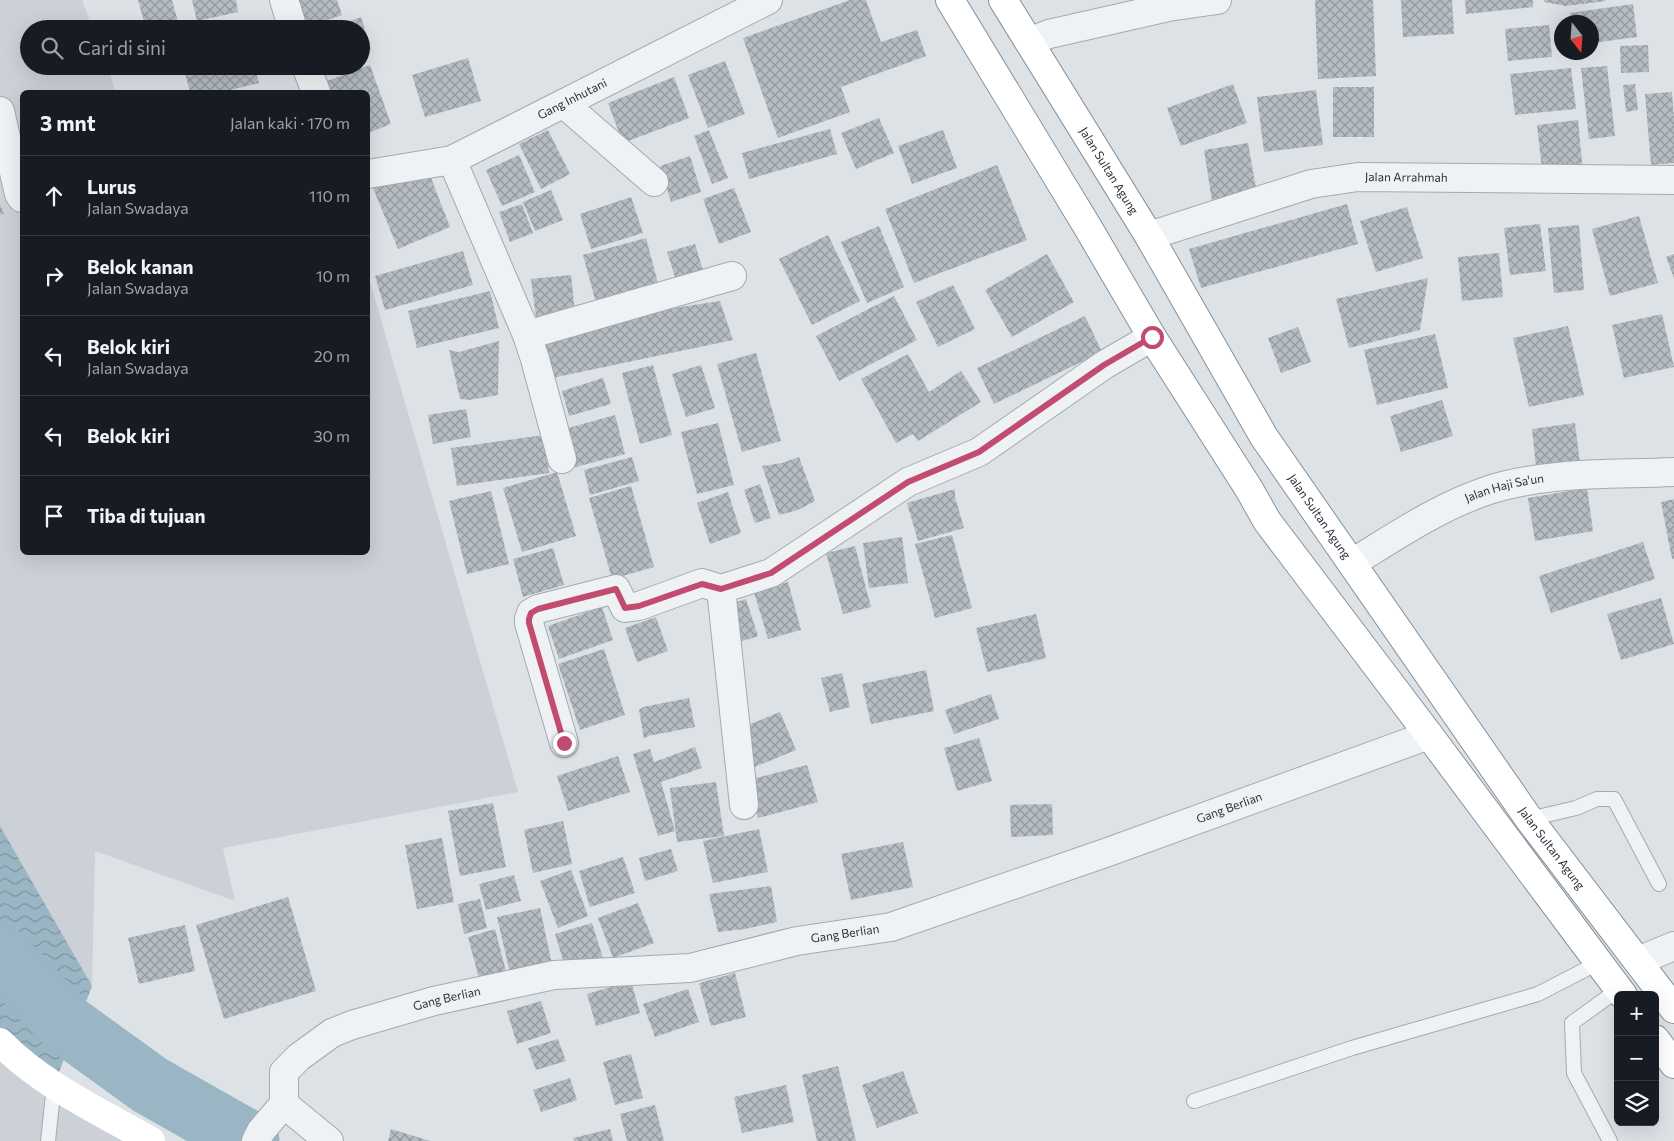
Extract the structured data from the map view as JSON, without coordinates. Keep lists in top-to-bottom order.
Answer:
{
  "streets": {
    "main road": ["Jalan Sultan Agung"],
    "street": [
      "Gang Inhutani",
      "Jalan Arrahmah",
      "Jalan Haji Sa'un",
      "Gang Berlian"
    ]
  },
  "crossings": [
    ["Jalan Sultan Agung", "Jalan Arrahmah"],
    ["Jalan Sultan Agung", "Jalan Haji Sa'un"]
  ],
  "north": "bottom",
  "page": {
    "search": "Cari di sini",
    "heading": ["3 mnt", "Jalan kaki · 170 m"],
    "list": [
      ["Lurus", "Jalan Swadaya", "110 m"],
      ["Belok kanan", "Jalan Swadaya", "10 m"],
      ["Belok kiri", "Jalan Swadaya", "20 m"],
      ["Belok kiri", "30 m"],
      "Tiba di tujuan"
    ],
    "map_buttons": ["+", "−"]
  }
}
